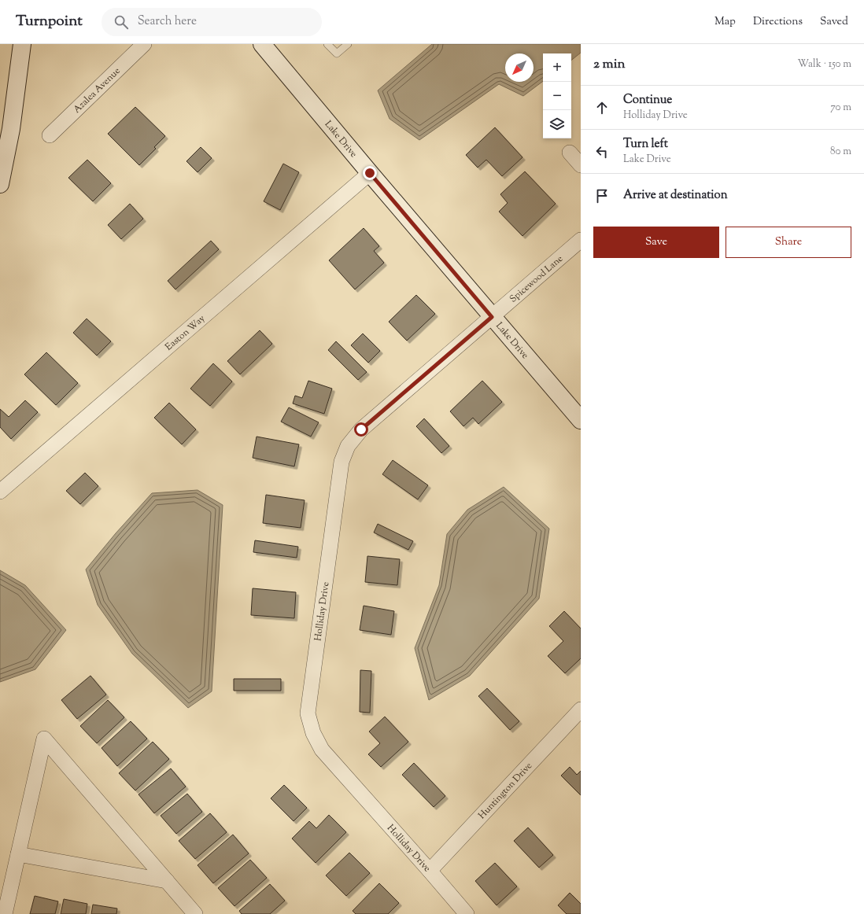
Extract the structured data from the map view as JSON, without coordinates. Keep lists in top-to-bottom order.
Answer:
{
  "streets": {
    "street": [
      "Azalea Avenue",
      "Lake Drive",
      "Spicewood Lane",
      "Easton Way",
      "Holliday Drive",
      "Huntington Drive"
    ]
  },
  "crossings": [
    ["Lake Drive", "Spicewood Lane"],
    ["Lake Drive", "Easton Way"],
    ["Lake Drive", "Holliday Drive"],
    ["Spicewood Lane", "Holliday Drive"],
    ["Holliday Drive", "Huntington Drive"]
  ],
  "north": "bottom left",
  "page": {
    "header": "Turnpoint",
    "search": "Search here",
    "nav": ["Map", "Directions", "Saved"],
    "heading": ["2 min", "Walk · 150 m"],
    "map_buttons": ["+", "−"],
    "list": [
      ["Continue", "Holliday Drive", "70 m"],
      ["Turn left", "Lake Drive", "80 m"],
      "Arrive at destination"
    ],
    "buttons": ["Save", "Share"]
  }
}
